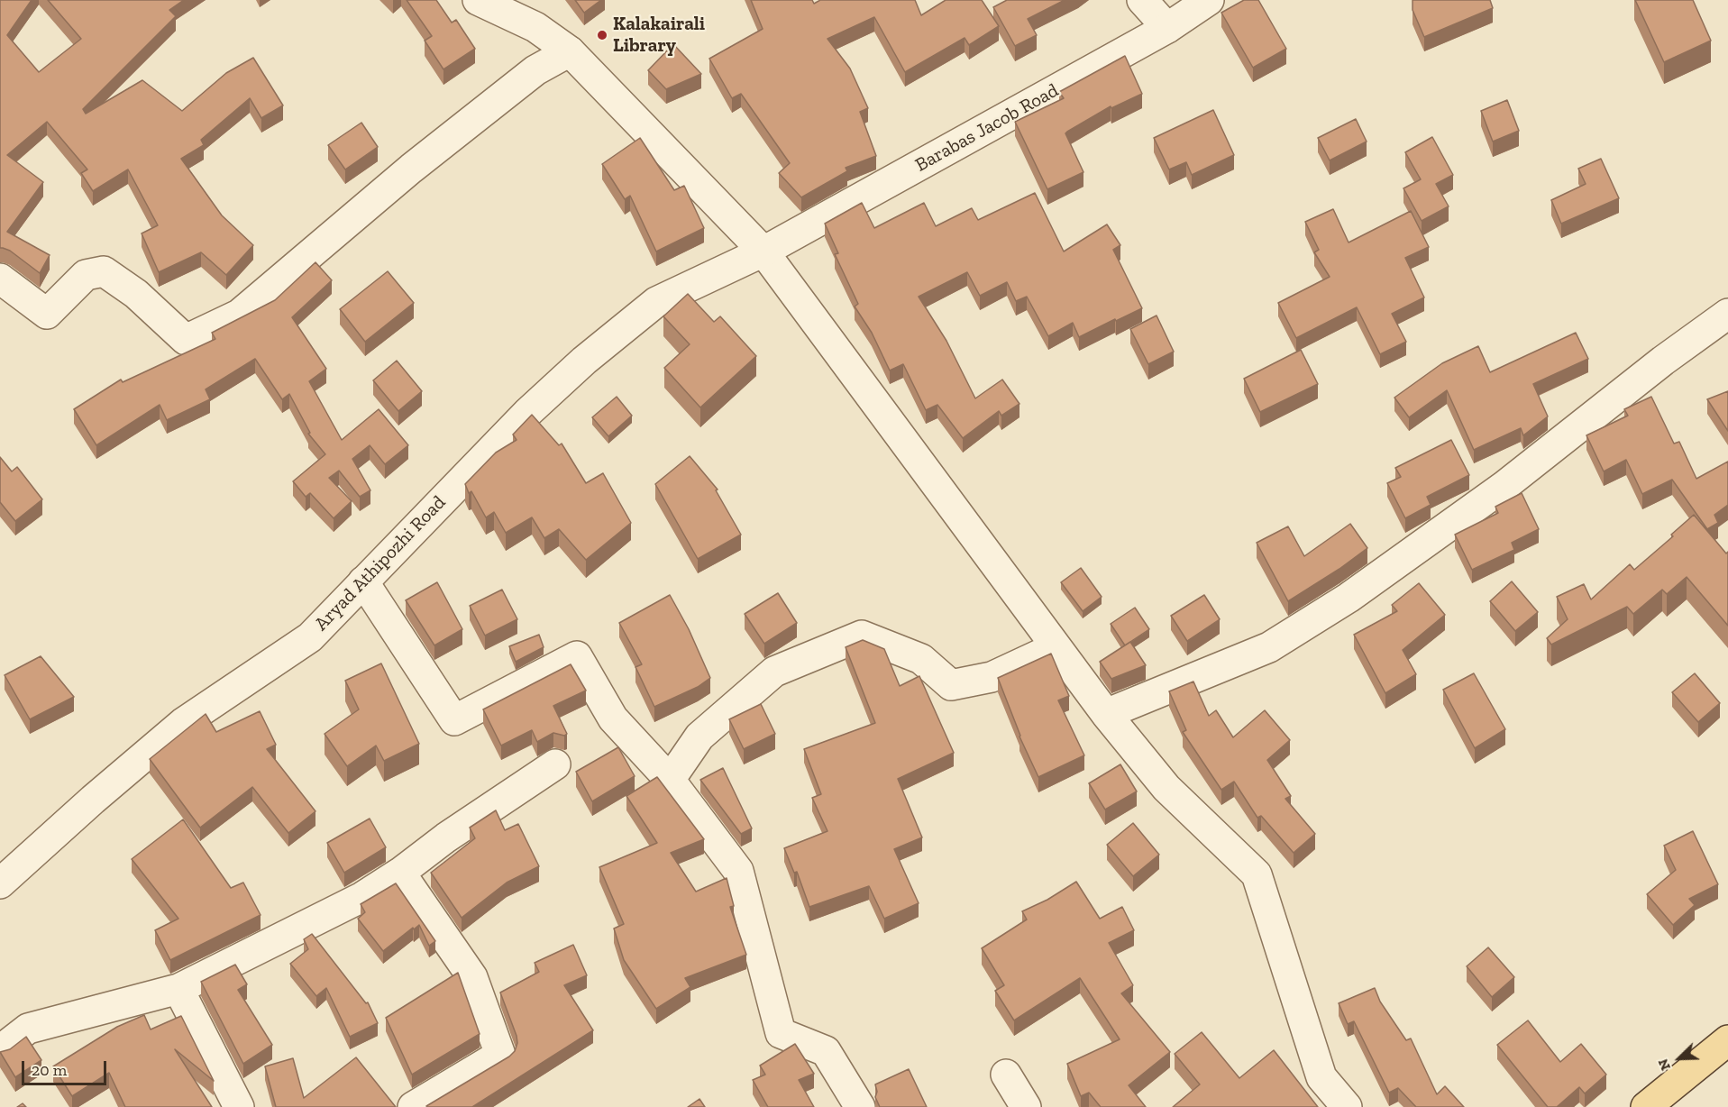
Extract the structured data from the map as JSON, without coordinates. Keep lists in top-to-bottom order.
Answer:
{
  "streets": {
    "street": ["Barabas Jacob Road", "Aryad Athipozhi Road"]
  },
  "crossings": [
    ["Barabas Jacob Road", "Aryad Athipozhi Road"]
  ],
  "places": ["Kalakairali Library"],
  "scale_bar": "20 m",
  "north": "bottom left"
}
